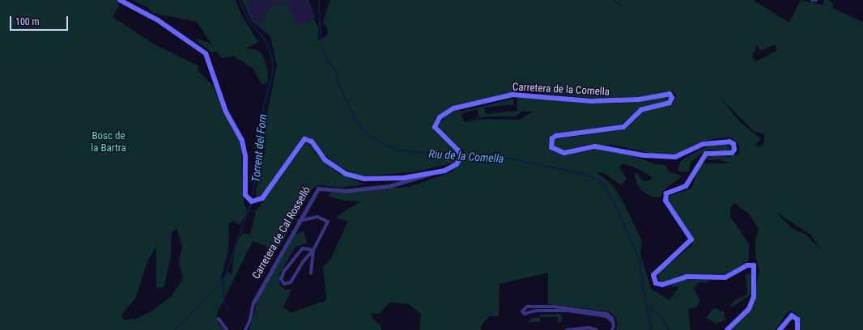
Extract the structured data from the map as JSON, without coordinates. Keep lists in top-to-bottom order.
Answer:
{
  "streets": {
    "main road": ["Carretera de la Comella"],
    "street": ["Carretera de Cal Rosselló"]
  },
  "crossings": [
    ["Carretera de la Comella", "Carretera de Cal Rosselló"]
  ],
  "water": ["Torrent del Forn", "Riu de la Comella"],
  "parks": ["Bosc de la Bartra"],
  "scale_bar": "100 m"
}
